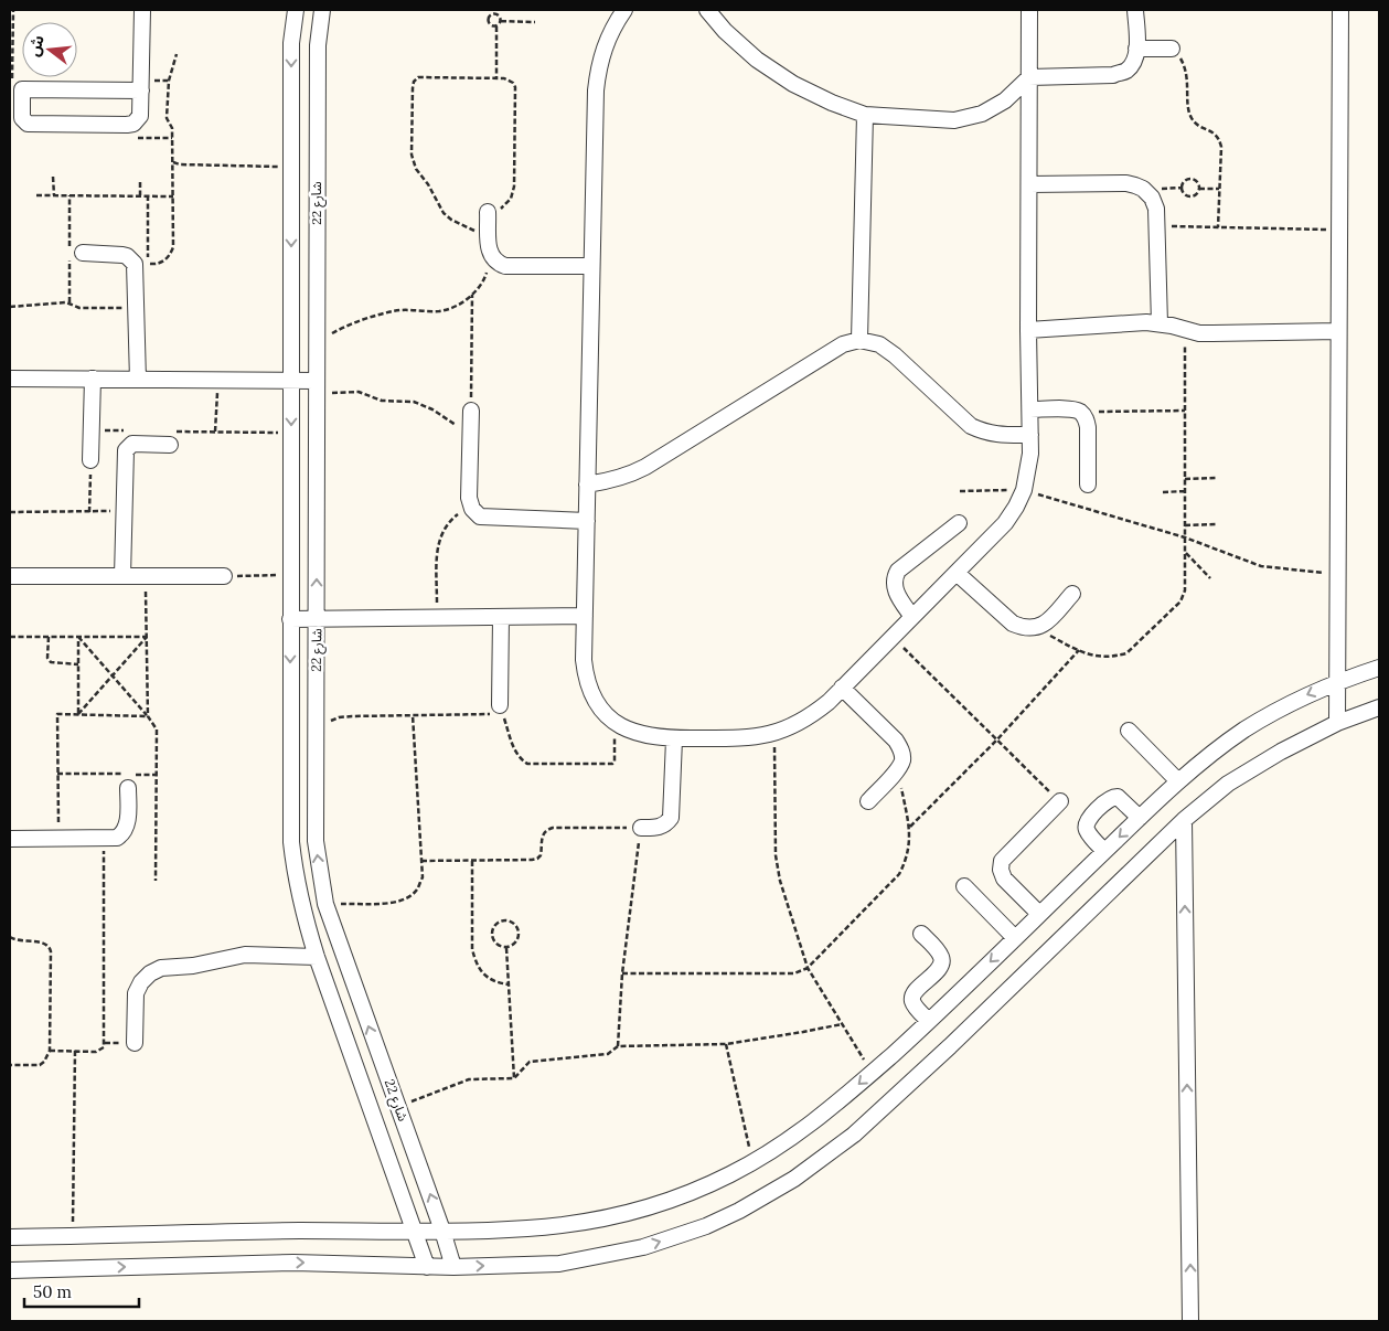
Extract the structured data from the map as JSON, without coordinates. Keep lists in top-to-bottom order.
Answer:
{
  "streets": {
    "street": ["شارع 22"]
  },
  "scale_bar": "50 m",
  "north": "left"
}
